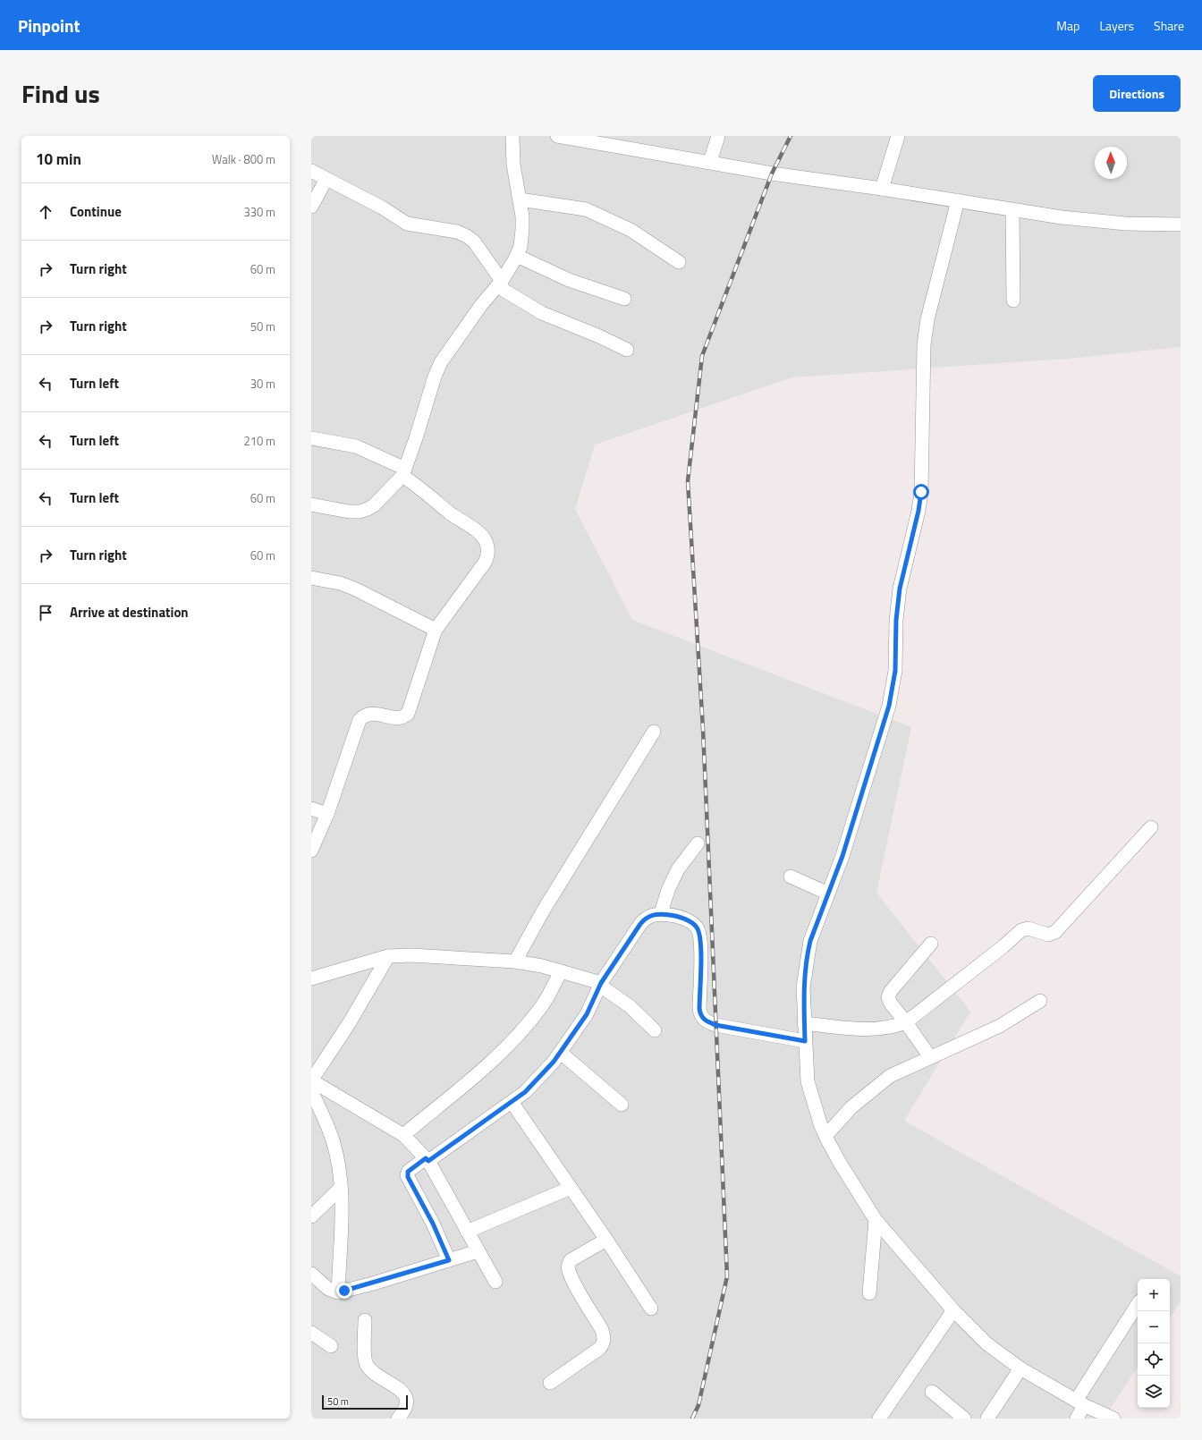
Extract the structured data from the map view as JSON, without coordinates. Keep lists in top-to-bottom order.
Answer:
{
  "scale_bar": "50 m",
  "north": "top",
  "page": {
    "header": "Pinpoint",
    "nav": ["Map", "Layers", "Share"],
    "title": "Find us",
    "buttons": "Directions",
    "heading": ["10 min", "Walk · 800 m"],
    "list": [
      ["Continue", "330 m"],
      ["Turn right", "60 m"],
      ["Turn right", "50 m"],
      ["Turn left", "30 m"],
      ["Turn left", "210 m"],
      ["Turn left", "60 m"],
      ["Turn right", "60 m"],
      "Arrive at destination"
    ],
    "map_buttons": ["+", "−"],
    "scale": "50 m"
  }
}
